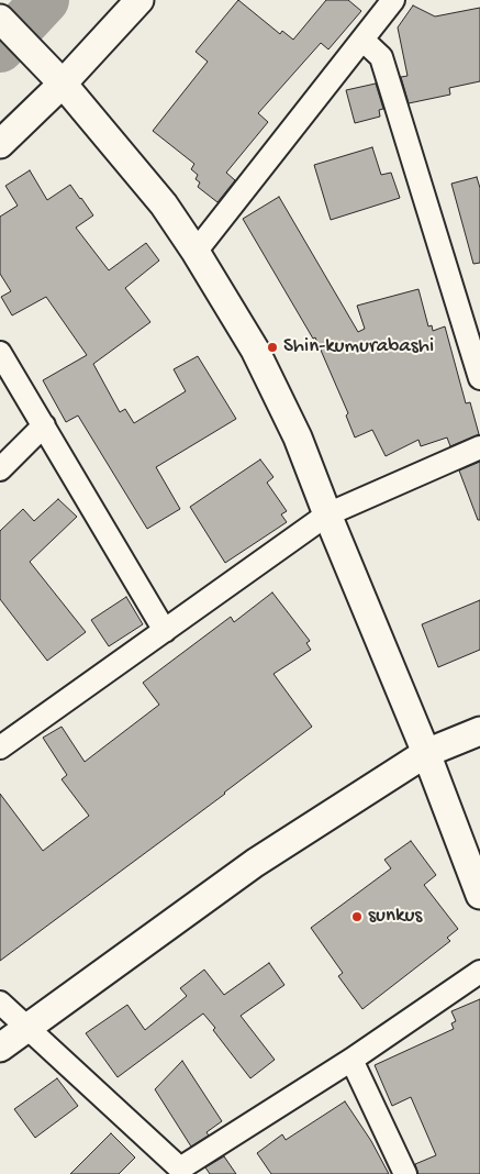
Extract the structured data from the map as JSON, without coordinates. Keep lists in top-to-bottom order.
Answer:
{
  "places": ["Shin-kumurabashi", "sunkus"]
}
